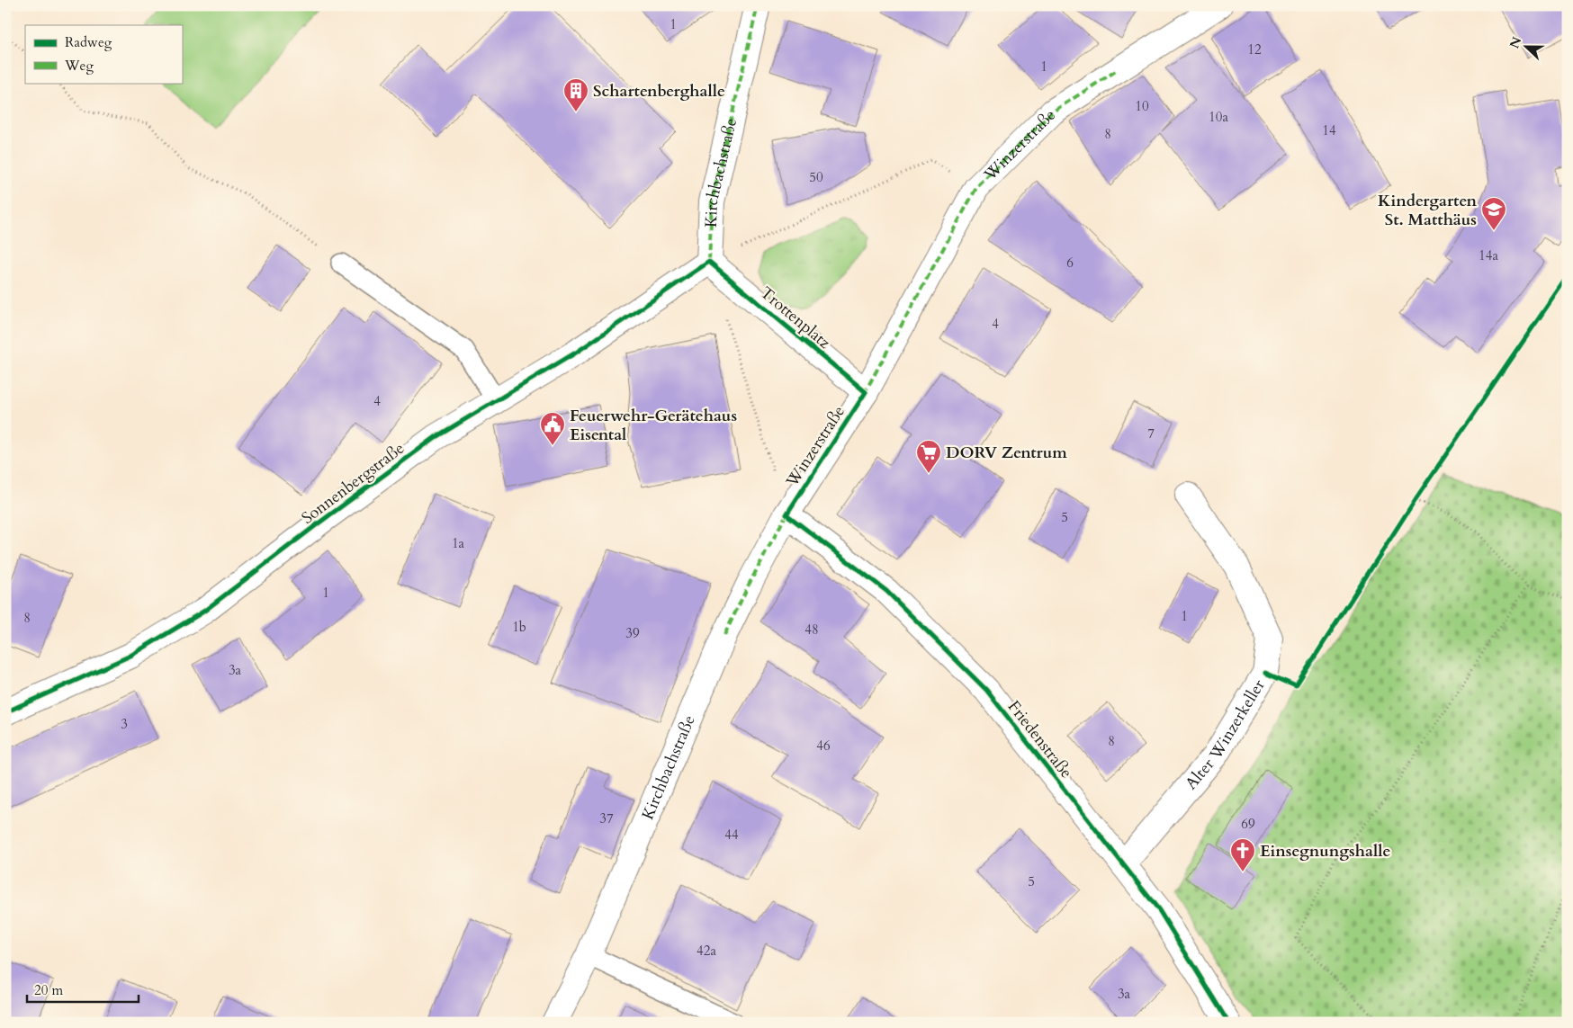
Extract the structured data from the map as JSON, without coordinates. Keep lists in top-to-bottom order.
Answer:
{
  "streets": {
    "street": [
      "Winzerstraße",
      "Kirchbachstraße",
      "Trottenplatz",
      "Sonnenbergstraße",
      "Alter Winzerkeller",
      "Friedenstraße"
    ]
  },
  "crossings": [
    ["Winzerstraße", "Kirchbachstraße"],
    ["Winzerstraße", "Trottenplatz"],
    ["Winzerstraße", "Friedenstraße"],
    ["Kirchbachstraße", "Trottenplatz"],
    ["Kirchbachstraße", "Sonnenbergstraße"],
    ["Kirchbachstraße", "Friedenstraße"],
    ["Trottenplatz", "Sonnenbergstraße"],
    ["Alter Winzerkeller", "Friedenstraße"]
  ],
  "places": {
    "building": ["Schartenberghalle"],
    "school or university": ["Kindergarten St. Matthäus"],
    "public building": ["Feuerwehr-Gerätehaus Eisental"],
    "supermarket": ["DORV Zentrum"],
    "church": ["Einsegnungshalle"]
  },
  "house_numbers": [
    "1",
    "12",
    "1",
    "10",
    "10a",
    "14",
    "8",
    "50",
    "14a",
    "6",
    "4",
    "4",
    "7",
    "5",
    "1a",
    "1",
    "1",
    "8",
    "1b",
    "48",
    "39",
    "3a",
    "3",
    "8",
    "46",
    "37",
    "69",
    "44",
    "5",
    "42a",
    "3a"
  ],
  "legend": ["Radweg", "Weg"],
  "scale_bar": "20 m",
  "north": "left"
}
